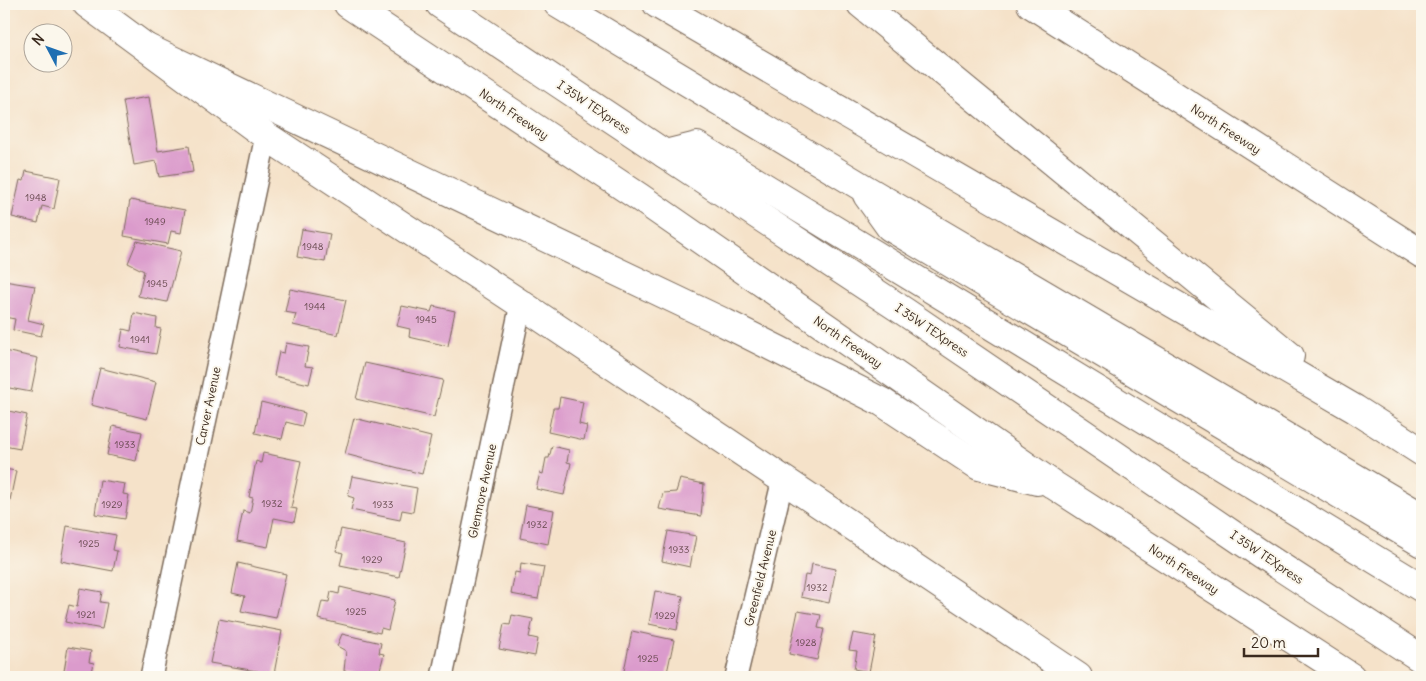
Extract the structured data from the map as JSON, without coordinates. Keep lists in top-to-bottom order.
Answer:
{
  "streets": {
    "main road": ["I 35W TEXpress", "North Freeway"],
    "street": ["Carver Avenue", "Glenmore Avenue", "Greenfield Avenue"]
  },
  "house_numbers": [
    "1948",
    "1949",
    "1948",
    "1945",
    "1944",
    "1945",
    "1941",
    "1933",
    "1932",
    "1929",
    "1933",
    "1932",
    "1925",
    "1933",
    "1929",
    "1932",
    "1925",
    "1921",
    "1929",
    "1928",
    "1925"
  ],
  "scale_bar": "20 m",
  "north": "top left"
}
